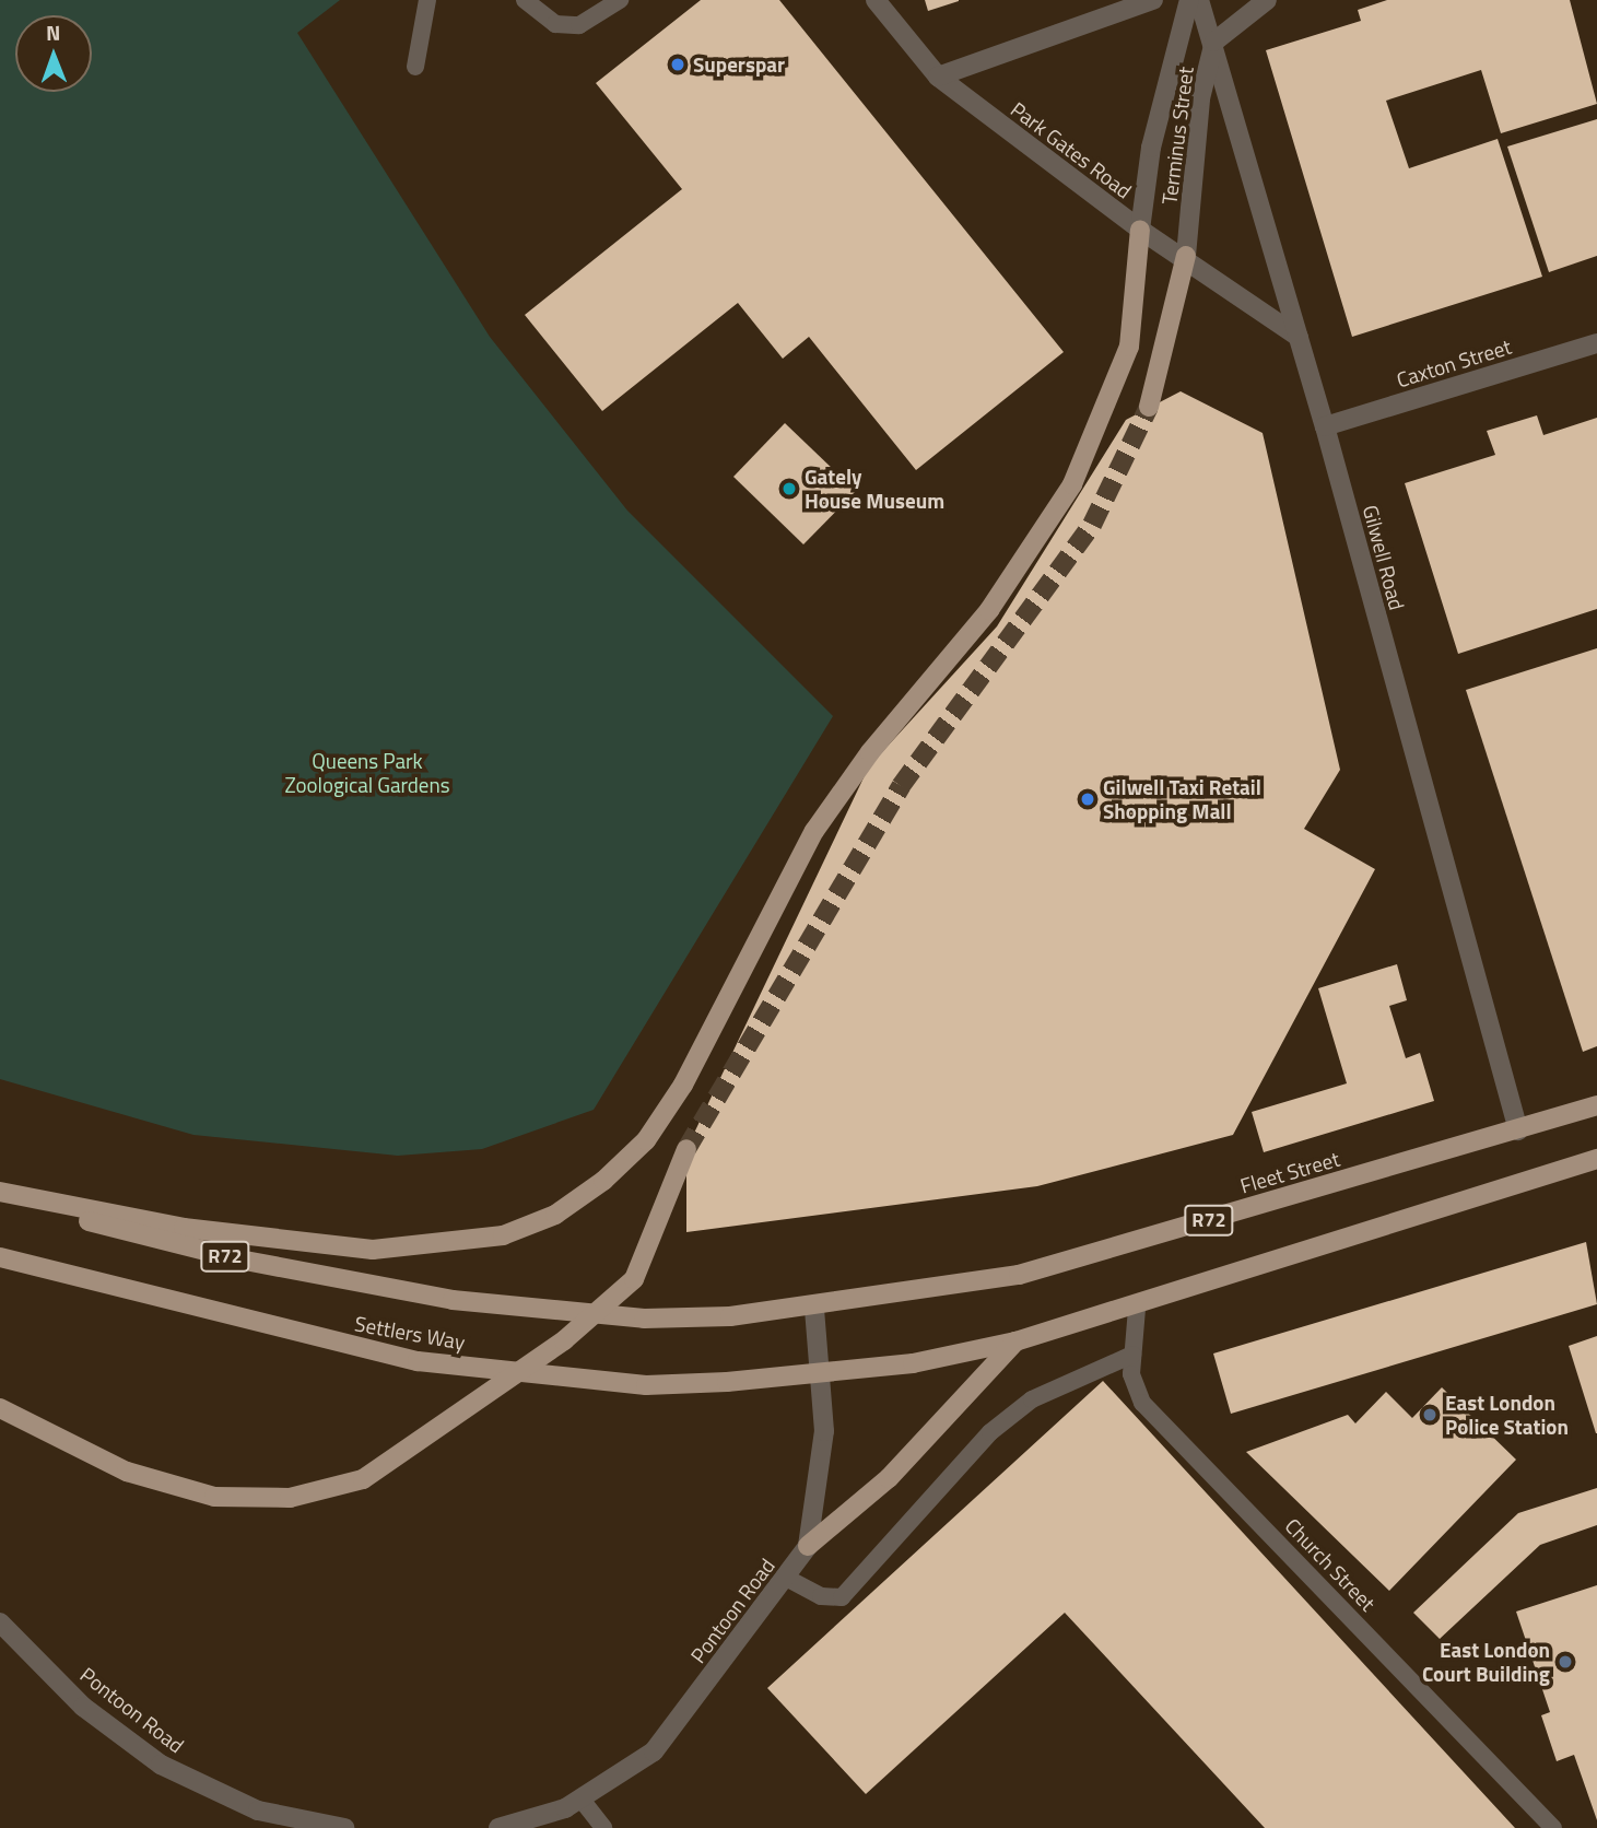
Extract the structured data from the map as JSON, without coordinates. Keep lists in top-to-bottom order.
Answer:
{
  "streets": {
    "main road": ["Fleet Street", "R72", "Settlers Way"],
    "street": [
      "Terminus Street",
      "Park Gates Road",
      "Caxton Street",
      "Gilwell Road",
      "Pontoon Road"
    ],
    "lane": ["Church Street"]
  },
  "crossings": [
    ["Terminus Street", "Park Gates Road"],
    ["Terminus Street", "Gilwell Road"],
    ["Park Gates Road", "Gilwell Road"],
    ["Caxton Street", "Gilwell Road"],
    ["Gilwell Road", "Fleet Street"],
    ["Fleet Street", "Settlers Way"],
    ["Fleet Street", "Pontoon Road"],
    ["Settlers Way", "Pontoon Road"]
  ],
  "parks": ["Queens Park Zoological Gardens"],
  "places": [
    "Superspar",
    "Gately House Museum",
    "Gilwell Taxi Retail Shopping Mall",
    "East London Police Station",
    "East London Court Building"
  ],
  "north": "top"
}
